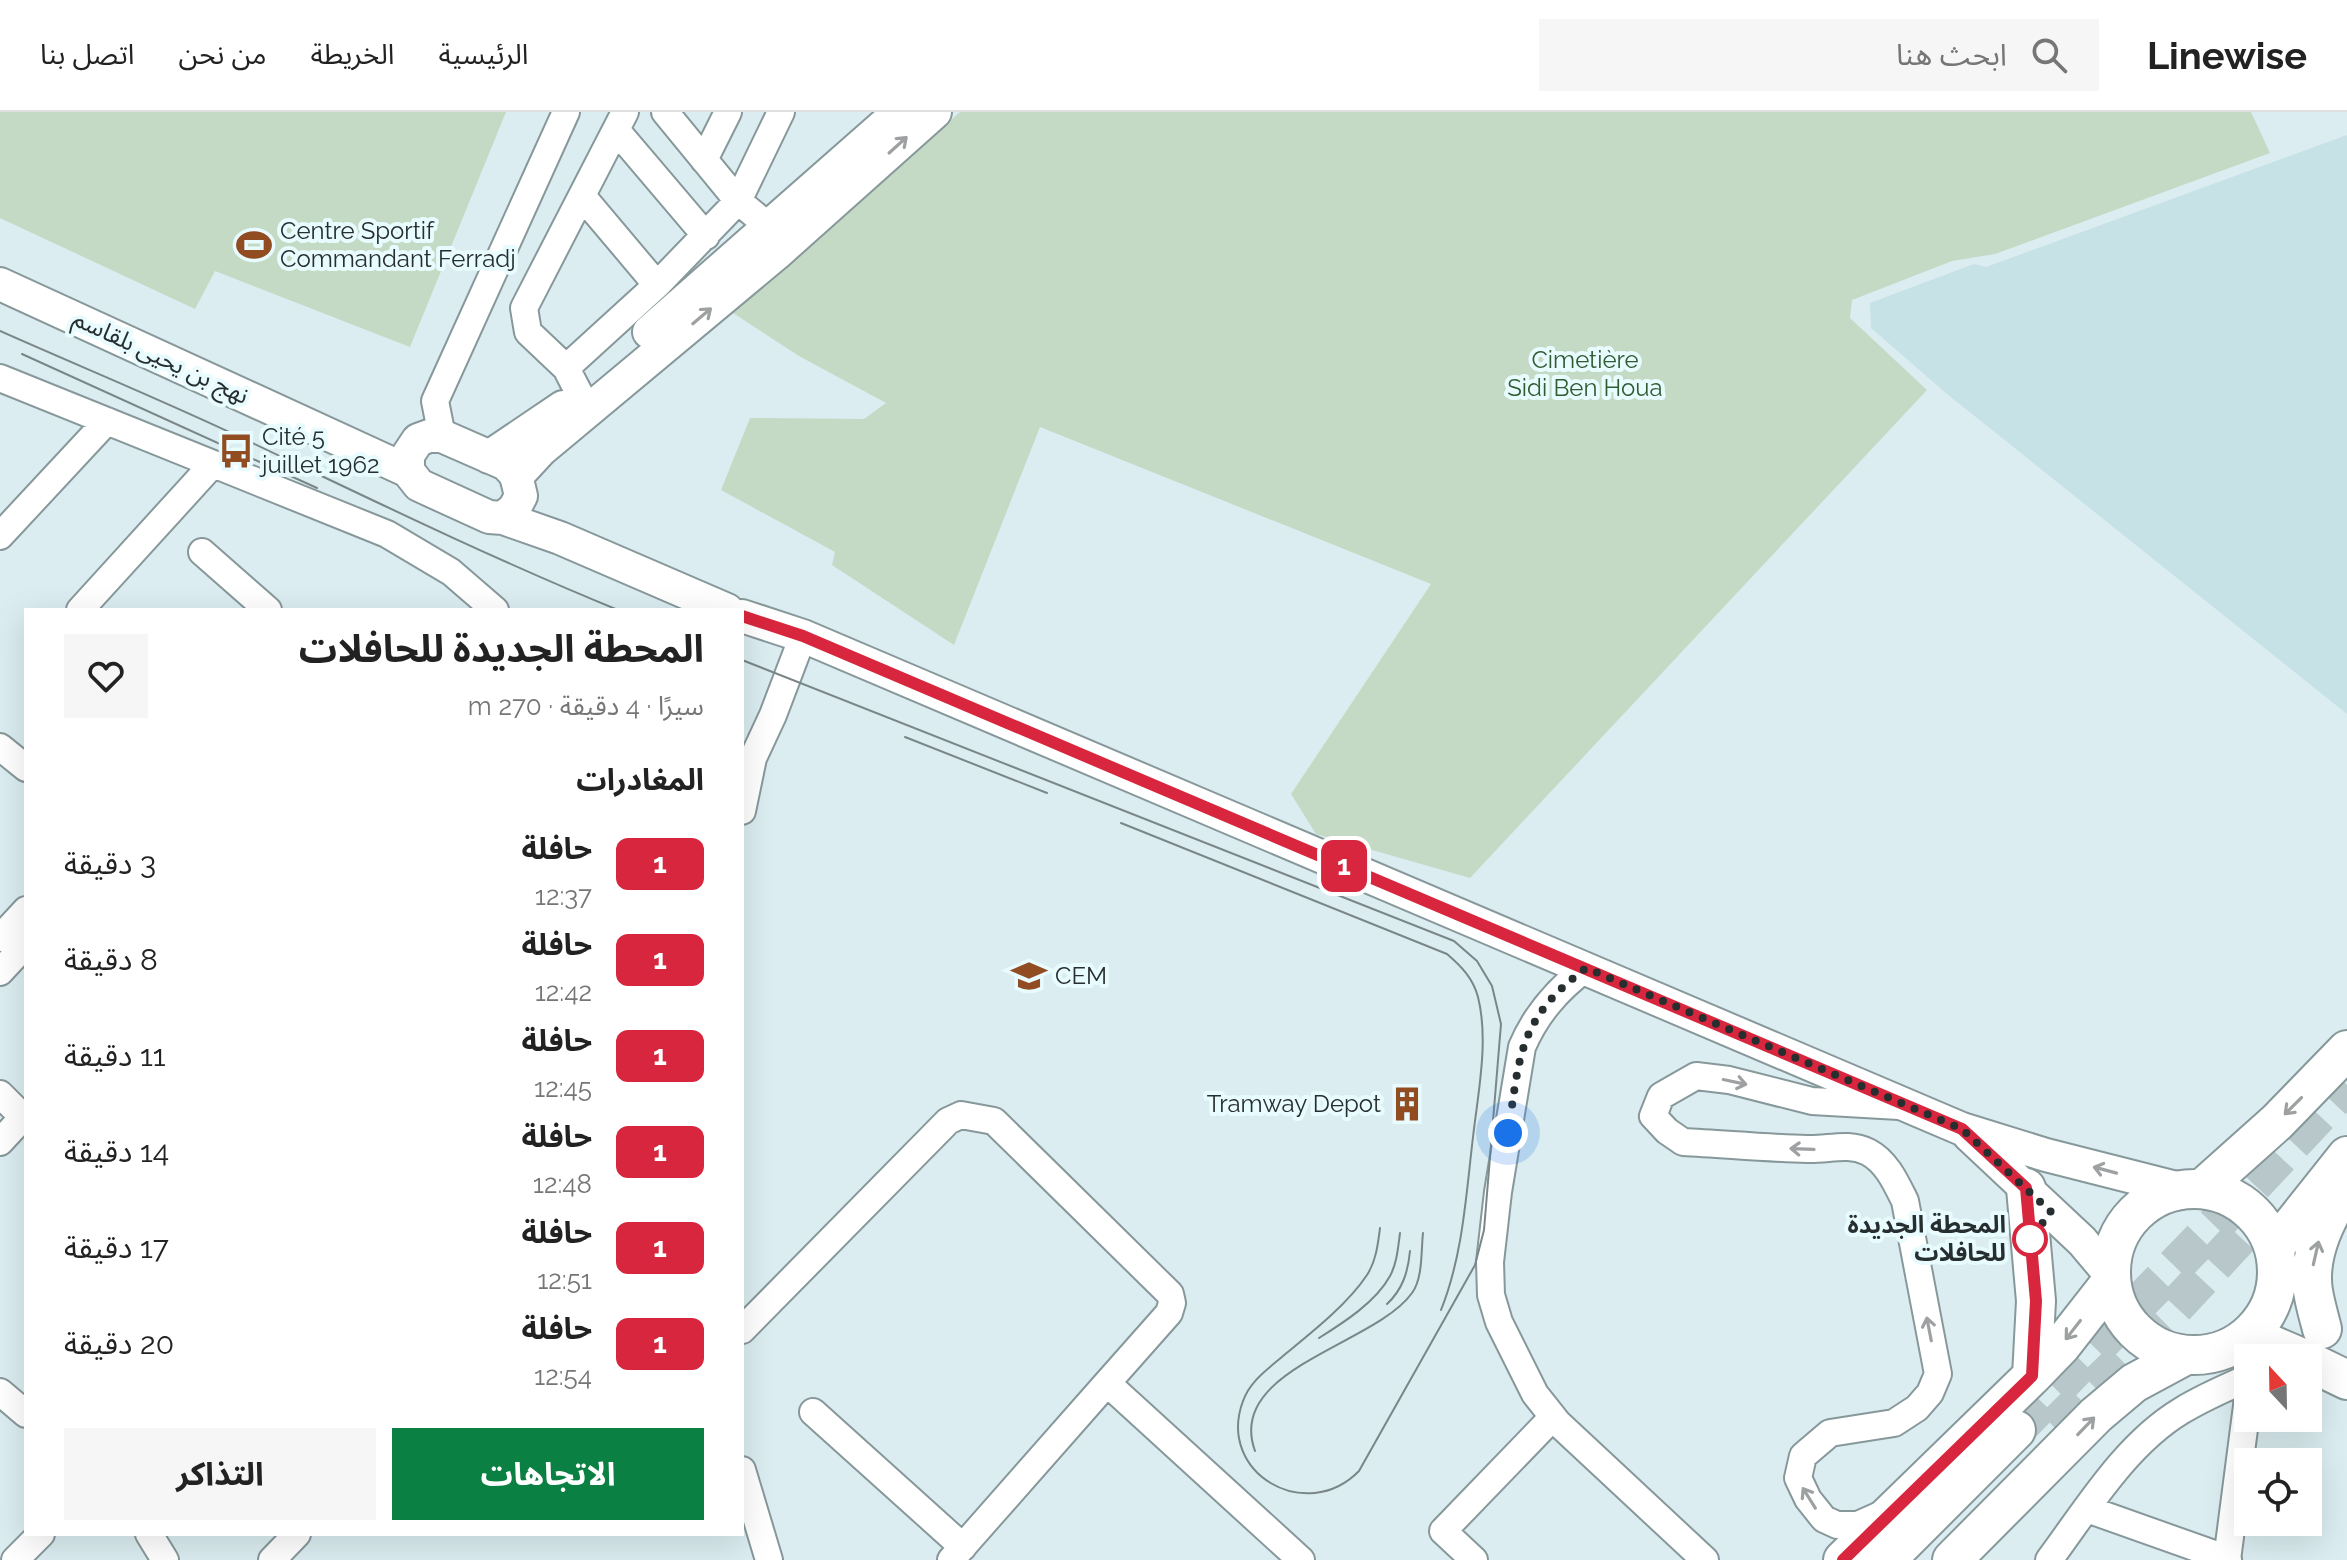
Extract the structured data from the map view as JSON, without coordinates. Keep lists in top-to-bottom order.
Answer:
{
  "streets": {
    "main road": ["نهج بن يحيى بلقاسم"]
  },
  "parks": ["Cimetière Sidi Ben Houa"],
  "places": {
    "sports": ["Centre Sportif Commandant Ferradj"],
    "bus stop": ["Cité 5 juillet 1962"],
    "school or university": ["CEM"],
    "building": ["Tramway Depot"],
    "other": ["المحطة الجديدة للحافلات"]
  },
  "lines": ["bus line 1"],
  "north": "top",
  "page": {
    "header": "Linewise",
    "search": "ابحث هنا",
    "nav": [
      "الرئيسية",
      "الخريطة",
      "من نحن",
      "اتصل بنا"
    ],
    "on_map": "1",
    "heading": [
      ["المحطة الجديدة للحافلات", "سيرًا · 4 دقيقة · 270 m"],
      "المغادرات"
    ],
    "list": [
      {
        "mark": "1",
        "name": "حافلة",
        "note": "12:37",
        "value": "3 دقيقة"
      },
      {
        "mark": "1",
        "name": "حافلة",
        "note": "12:42",
        "value": "8 دقيقة"
      },
      {
        "mark": "1",
        "name": "حافلة",
        "note": "12:45",
        "value": "11 دقيقة"
      },
      {
        "mark": "1",
        "name": "حافلة",
        "note": "12:48",
        "value": "14 دقيقة"
      },
      {
        "mark": "1",
        "name": "حافلة",
        "note": "12:51",
        "value": "17 دقيقة"
      },
      {
        "mark": "1",
        "name": "حافلة",
        "note": "12:54",
        "value": "20 دقيقة"
      }
    ],
    "buttons": ["الاتجاهات", "التذاكر"]
  }
}
